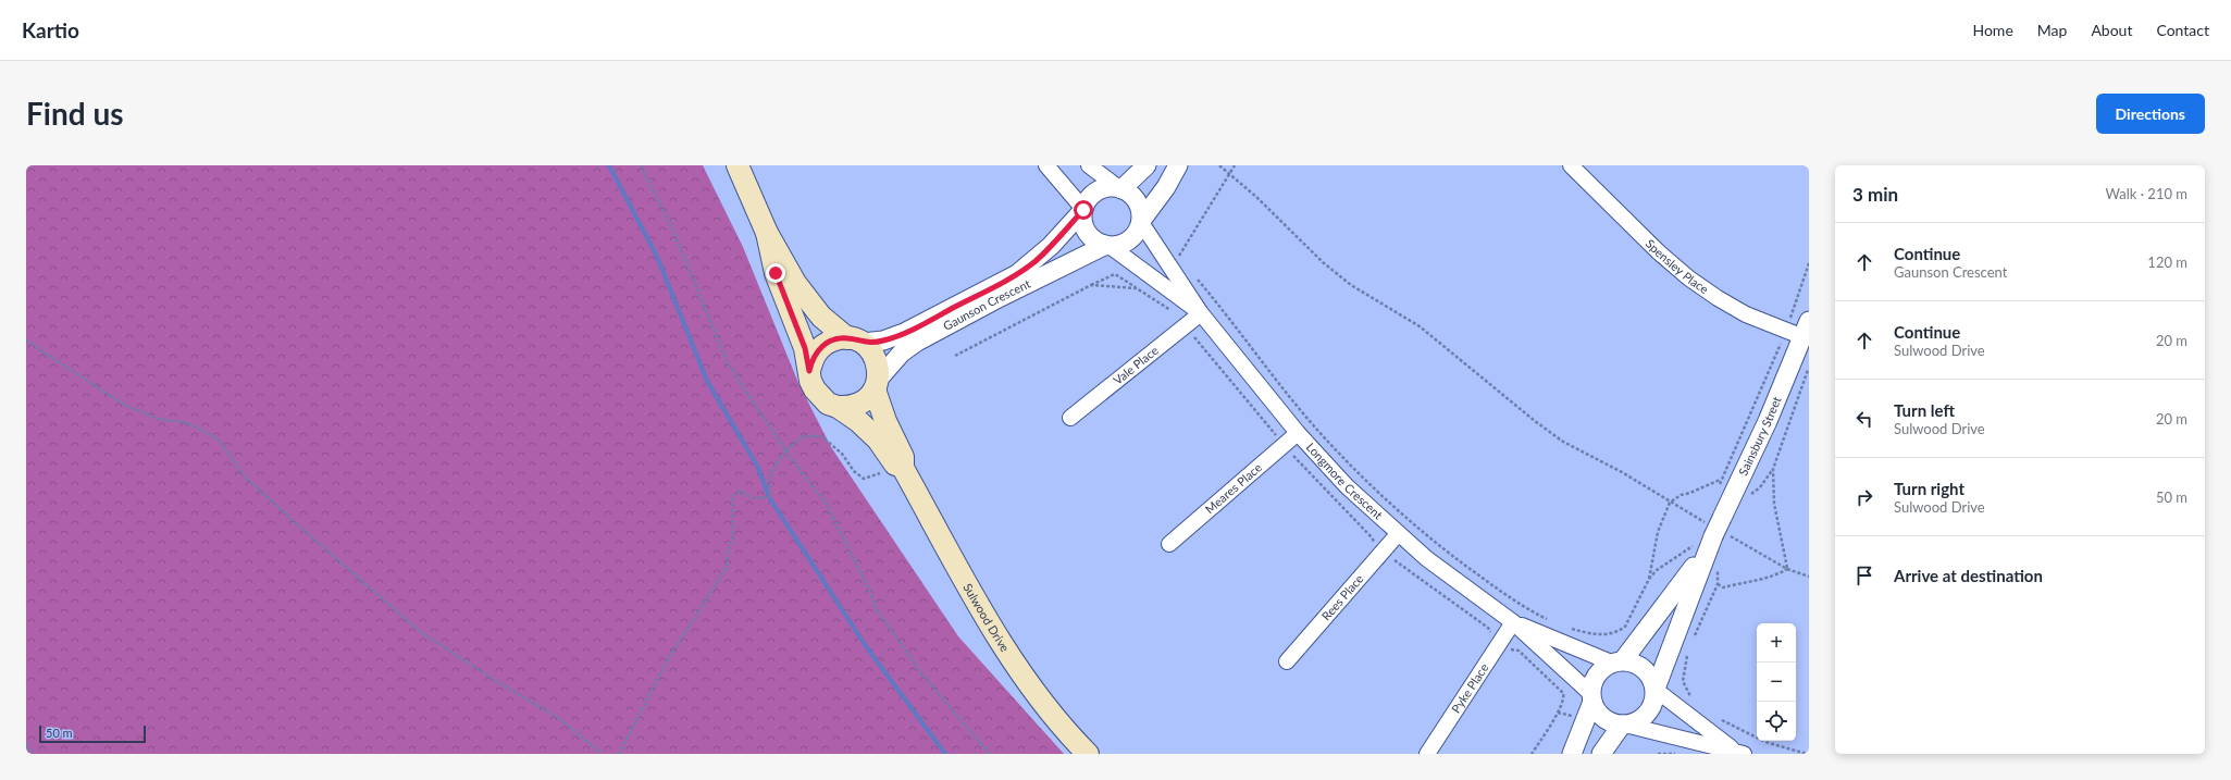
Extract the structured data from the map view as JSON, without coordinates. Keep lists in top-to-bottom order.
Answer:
{
  "streets": {
    "main road": ["Sulwood Drive"],
    "street": [
      "Spensley Place",
      "Gaunson Crescent",
      "Vale Place",
      "Sainsbury Street",
      "Longmore Crescent",
      "Meares Place",
      "Rees Place",
      "Pyke Place"
    ]
  },
  "crossings": [
    ["Spensley Place", "Sainsbury Street"],
    ["Gaunson Crescent", "Longmore Crescent"],
    ["Gaunson Crescent", "Sulwood Drive"],
    ["Vale Place", "Longmore Crescent"],
    ["Sainsbury Street", "Longmore Crescent"],
    ["Longmore Crescent", "Meares Place"],
    ["Longmore Crescent", "Rees Place"],
    ["Longmore Crescent", "Pyke Place"]
  ],
  "scale_bar": "50 m",
  "page": {
    "header": "Kartio",
    "nav": [
      "Home",
      "Map",
      "About",
      "Contact"
    ],
    "buttons": "Directions",
    "title": "Find us",
    "heading": ["3 min", "Walk · 210 m"],
    "list": [
      ["Continue", "Gaunson Crescent", "120 m"],
      ["Continue", "Sulwood Drive", "20 m"],
      ["Turn left", "Sulwood Drive", "20 m"],
      ["Turn right", "Sulwood Drive", "50 m"],
      "Arrive at destination"
    ],
    "map_buttons": ["+", "−"],
    "scale": "50 m"
  }
}
